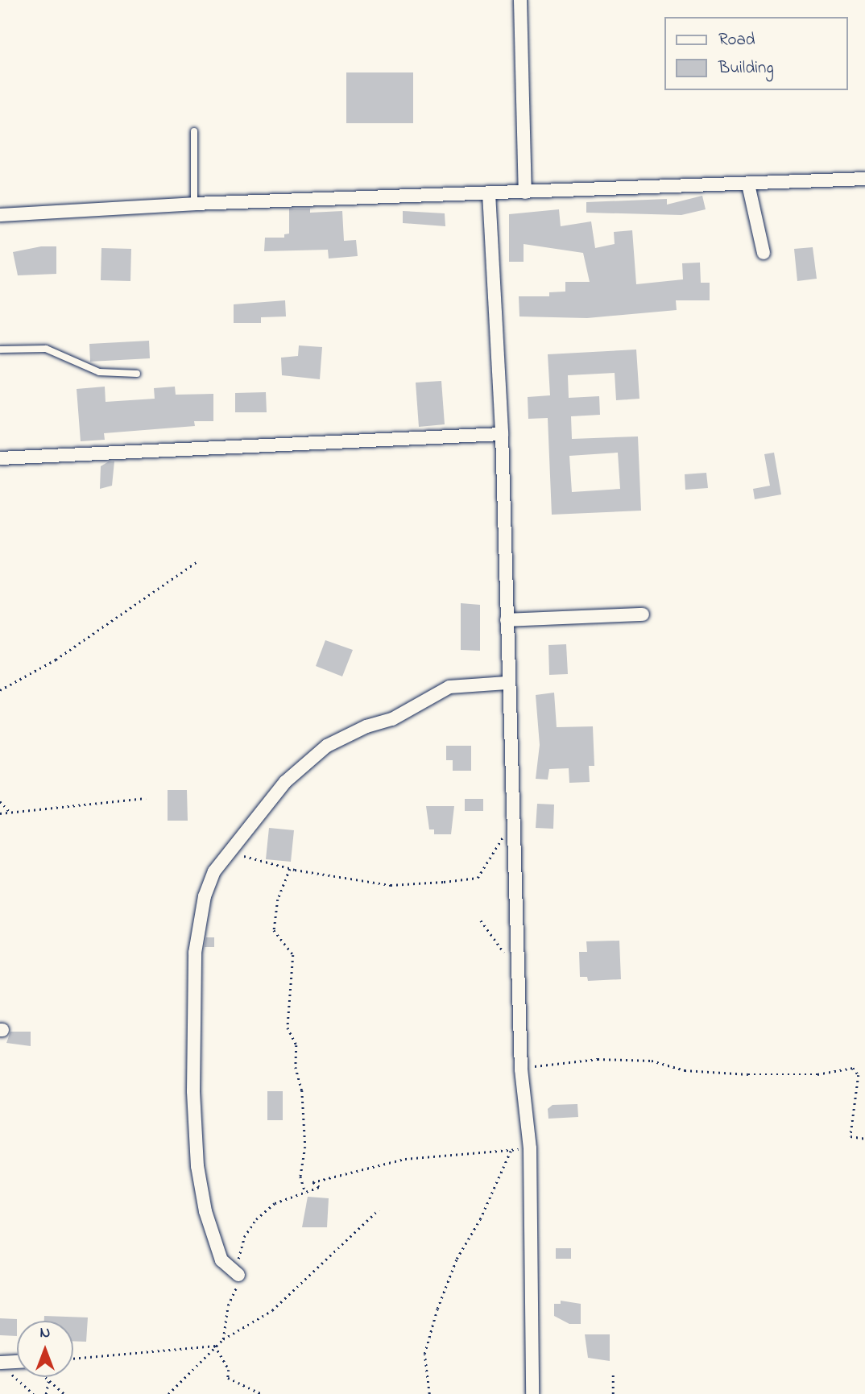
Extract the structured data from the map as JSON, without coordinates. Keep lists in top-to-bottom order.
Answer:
{
  "legend": ["Road", "Building"],
  "north": "top"
}
